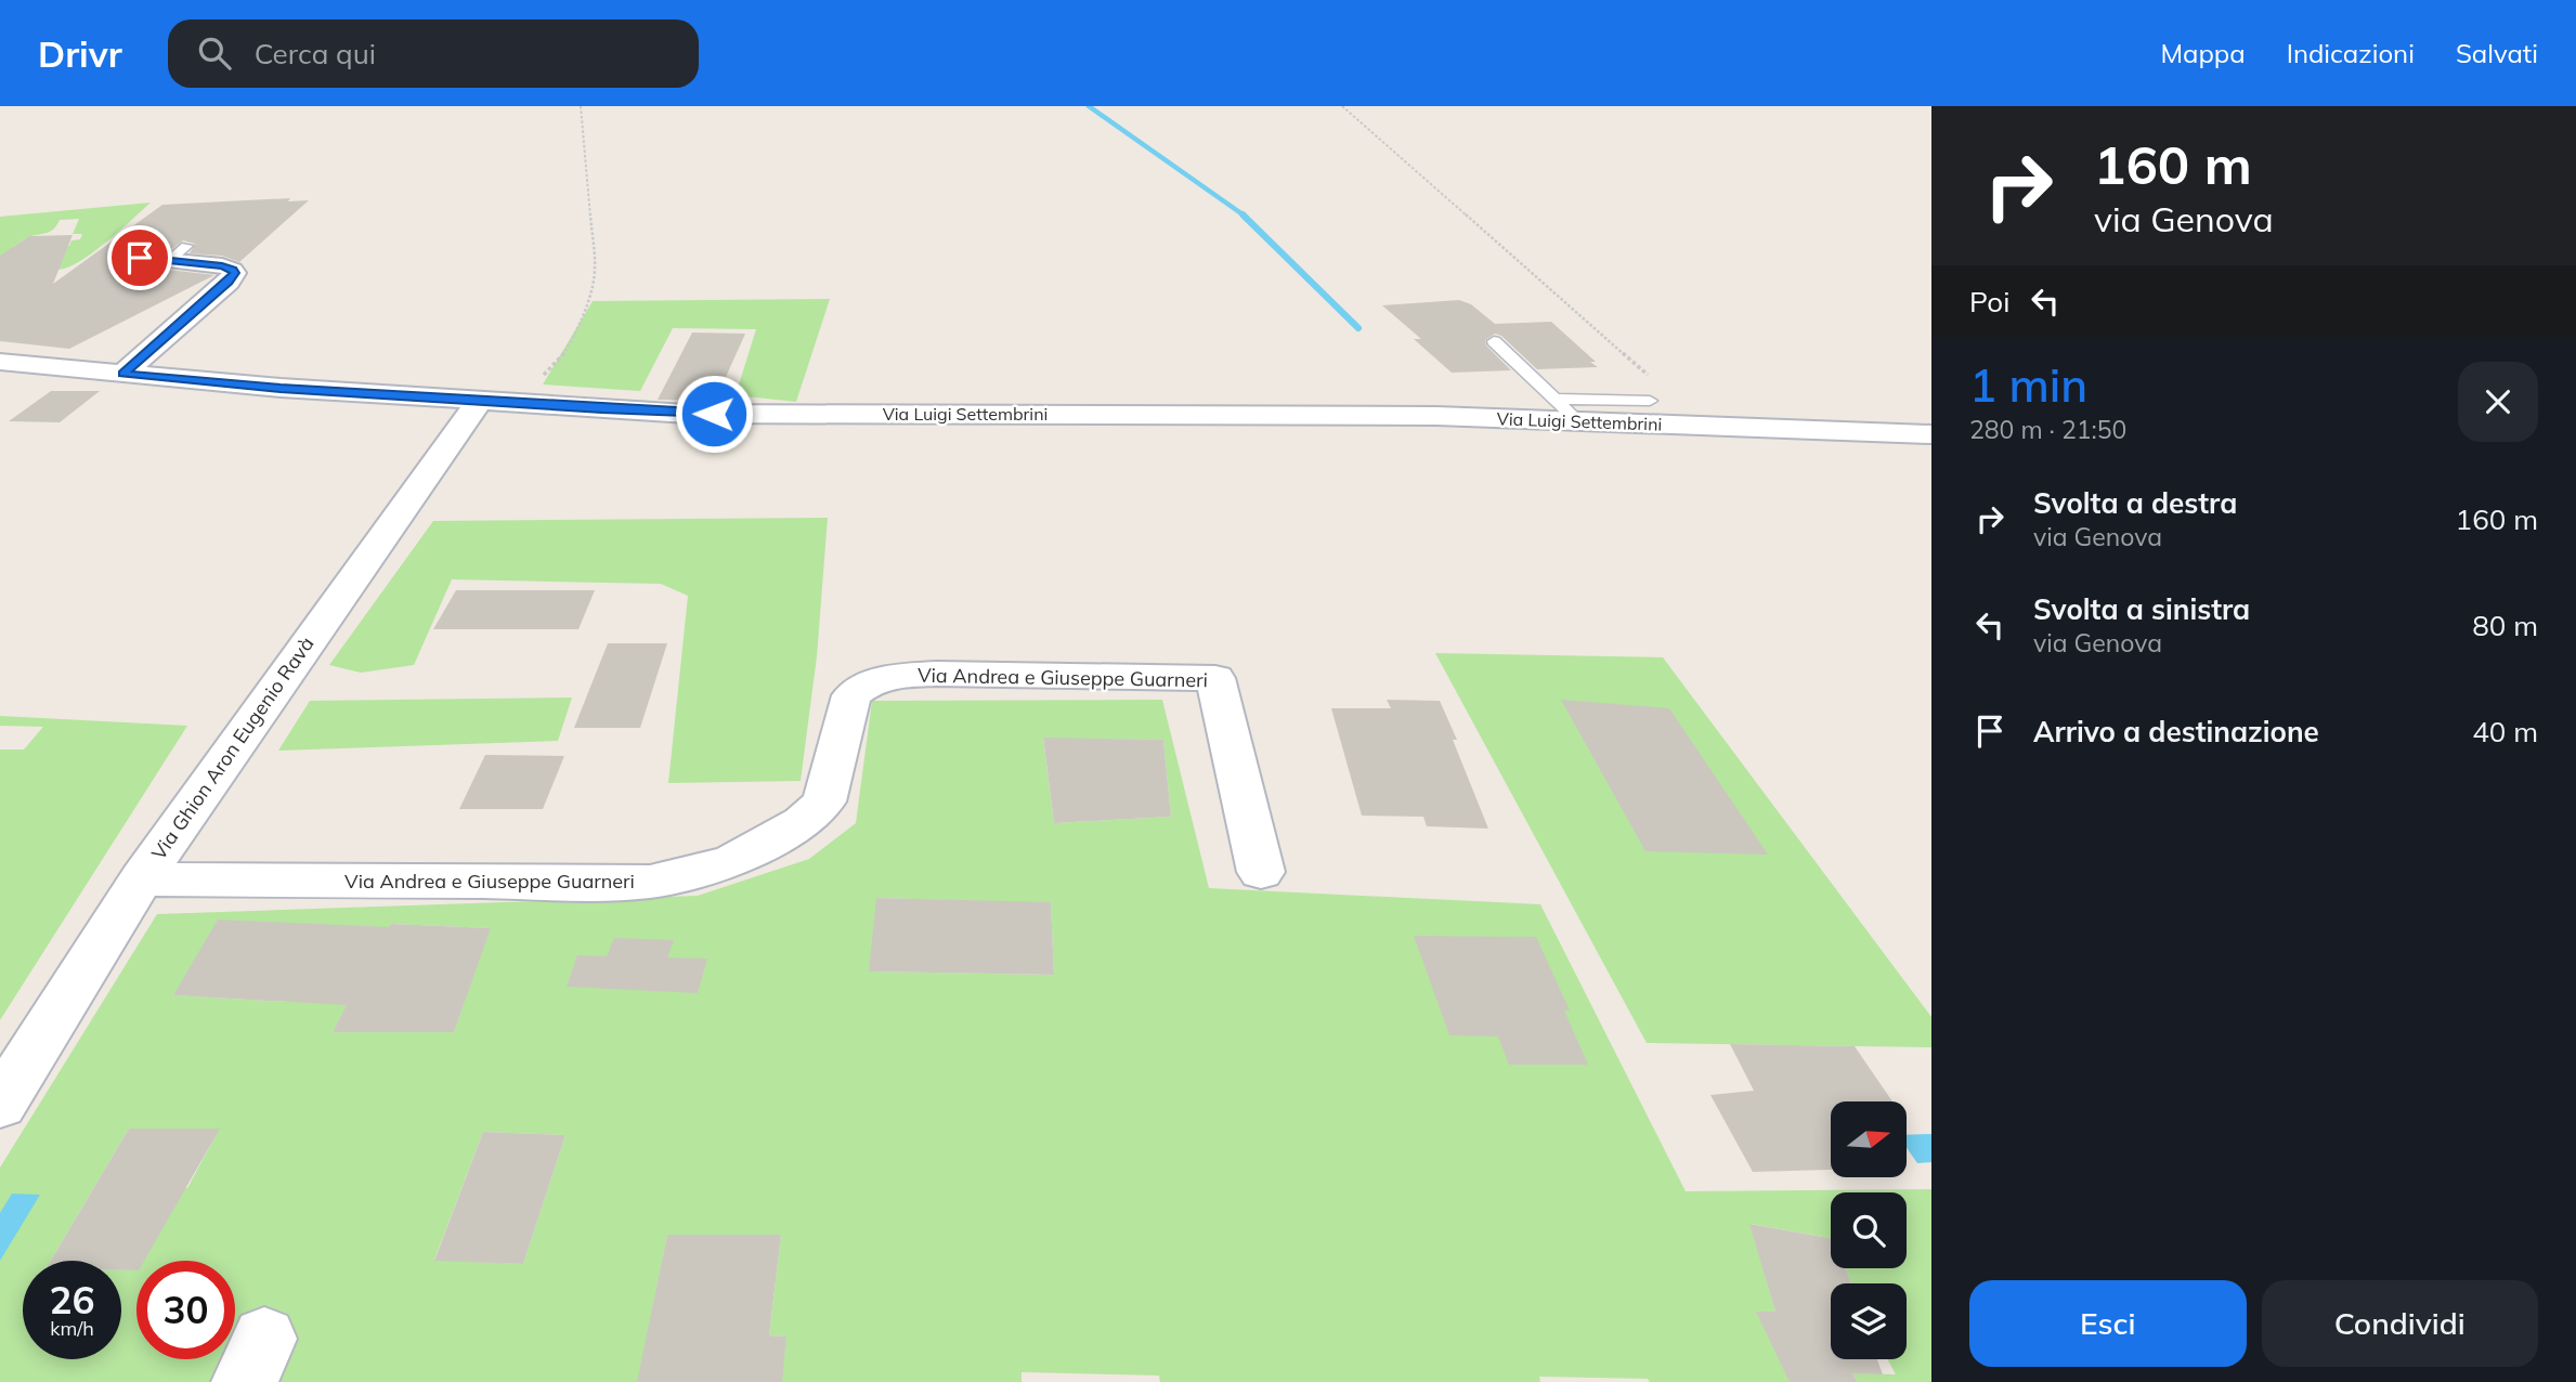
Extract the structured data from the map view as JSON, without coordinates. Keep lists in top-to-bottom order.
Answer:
{
  "streets": {
    "street": ["Via Luigi Settembrini", "Via Andrea e Giuseppe Guarneri", "Via Ghion Aron Eugenio Ravà"]
  },
  "crossings": [
    ["Via Luigi Settembrini", "Via Ghion Aron Eugenio Ravà"],
    ["Via Andrea e Giuseppe Guarneri", "Via Ghion Aron Eugenio Ravà"]
  ],
  "north": "right",
  "page": {
    "header": "Drivr",
    "search": "Cerca qui",
    "nav": ["Mappa", "Indicazioni", "Salvati"],
    "turn": ["160 m", "via Genova"],
    "then": "Poi",
    "heading": ["1 min", "280 m · 21:50"],
    "list": [
      {
        "name": "Svolta a destra",
        "note": "via Genova",
        "value": "160 m"
      },
      {
        "name": "Svolta a sinistra",
        "note": "via Genova",
        "value": "80 m"
      },
      {
        "name": "Arrivo a destinazione",
        "value": "40 m"
      }
    ],
    "speed": "26 km/h",
    "limit": "30",
    "buttons": ["Esci", "Condividi"]
  }
}
